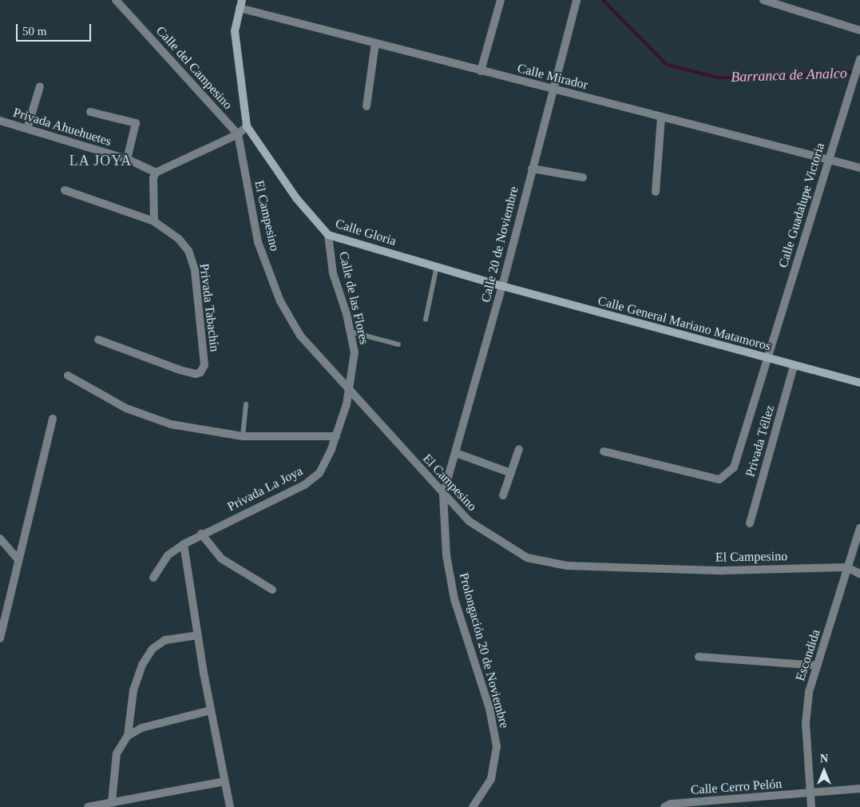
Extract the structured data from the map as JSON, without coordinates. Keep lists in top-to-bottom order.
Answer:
{
  "streets": {
    "main road": ["Calle Gloria", "Calle General Mariano Matamoros"],
    "street": [
      "Calle del Campesino",
      "Calle Mirador",
      "Privada Ahuehuetes",
      "Calle Guadalupe Victoria",
      "El Campesino",
      "Calle 20 de Noviembre",
      "Calle de las Flores",
      "Privada Tabachín",
      "Privada Téllez",
      "Privada La Joya",
      "Prolongación 20 de Noviembre",
      "Escondida",
      "Calle Cerro Pelón"
    ]
  },
  "crossings": [
    ["Calle del Campesino", "El Campesino"],
    ["Calle Mirador", "Calle Guadalupe Victoria"],
    ["Calle Mirador", "Calle 20 de Noviembre"],
    ["Calle Guadalupe Victoria", "Calle General Mariano Matamoros"],
    ["El Campesino", "Calle 20 de Noviembre"],
    ["El Campesino", "Calle de las Flores"],
    ["El Campesino", "Privada La Joya"],
    ["El Campesino", "Prolongación 20 de Noviembre"],
    ["El Campesino", "Escondida"],
    ["Calle Gloria", "Calle 20 de Noviembre"],
    ["Calle Gloria", "Calle de las Flores"],
    ["Calle Gloria", "Calle General Mariano Matamoros"],
    ["Calle 20 de Noviembre", "Calle General Mariano Matamoros"],
    ["Calle 20 de Noviembre", "Prolongación 20 de Noviembre"],
    ["Calle de las Flores", "Privada La Joya"],
    ["Calle General Mariano Matamoros", "Privada Téllez"],
    ["Escondida", "Calle Cerro Pelón"]
  ],
  "districts": ["LA JOYA"],
  "water": ["Barranca de Analco"],
  "scale_bar": "50 m",
  "north": "top"
}
